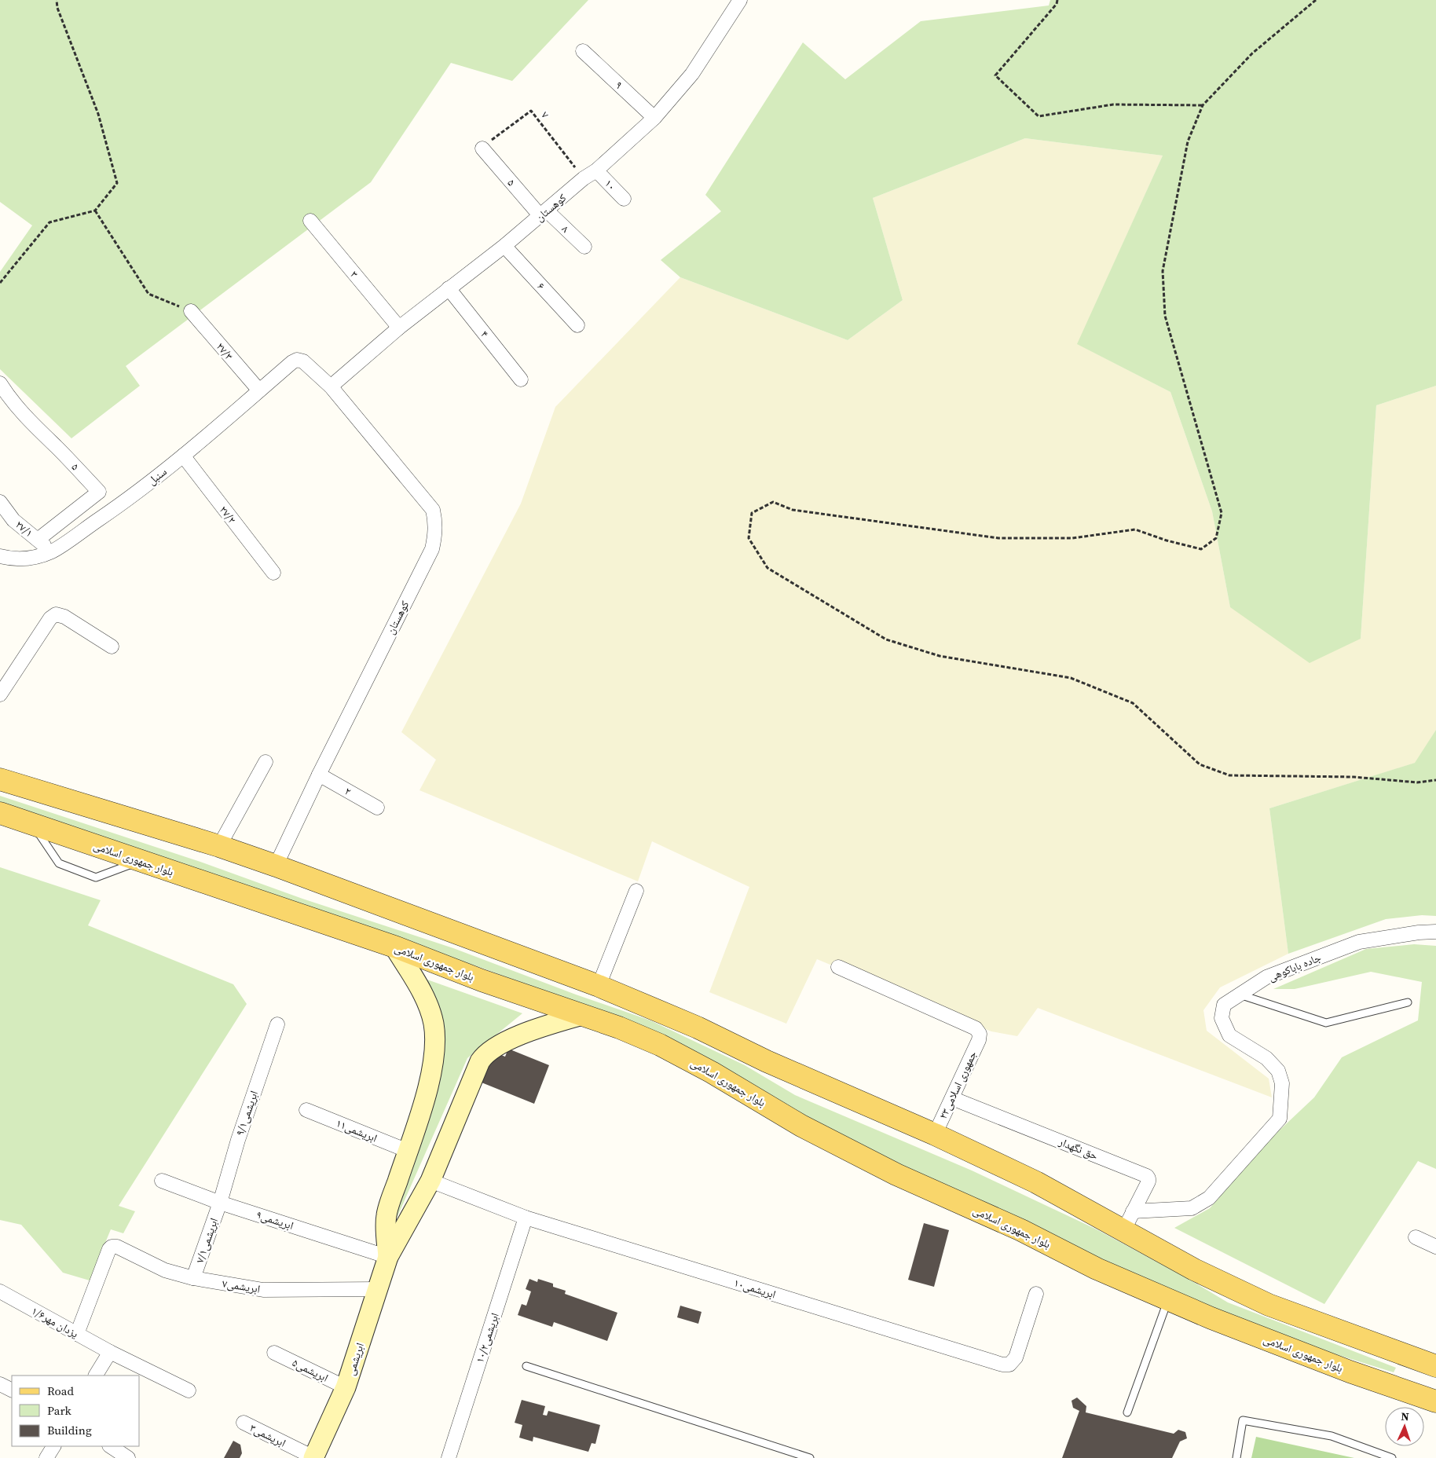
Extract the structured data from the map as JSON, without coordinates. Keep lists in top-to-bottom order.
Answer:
{
  "streets": {
    "main road": ["بلوار جمهوری اسلامی", "ابریشمی"],
    "street": [
      "۹",
      "۵",
      "۱۰",
      "کوهستان",
      "۸",
      "۳",
      "۶",
      "۴",
      "۲۷/۳",
      "سنبل",
      "۲۷/۲",
      "۲۷/۱",
      "۲",
      "جاده باباکوهی",
      "جمهوری اسلامی۲۳",
      "۹/۱ابریشمی",
      "ابریشمی۱۱",
      "حق نگهدار",
      "ابریشمی۹",
      "ابریشمی۷/۱",
      "ابریشمی۷",
      "ابریشمی۱۰",
      "۱/۶یزدان مهر",
      "۱۰/۲ابریشمی",
      "ابریشمی۵",
      "ابریشمی۳"
    ],
    "path": ["۷"]
  },
  "crossings": [
    ["۹", "کوهستان"],
    ["۷", "۵"],
    ["۷", "کوهستان"],
    ["۵", "کوهستان"],
    ["۵", "۸"],
    ["۵", "۲۷/۱"],
    ["۱۰", "کوهستان"],
    ["کوهستان", "۸"],
    ["کوهستان", "۳"],
    ["کوهستان", "۶"],
    ["کوهستان", "۴"],
    ["کوهستان", "سنبل"],
    ["کوهستان", "۲"],
    ["۲۷/۳", "سنبل"],
    ["سنبل", "۲۷/۲"],
    ["سنبل", "۲۷/۱"],
    ["جاده باباکوهی", "حق نگهدار"],
    ["جمهوری اسلامی۲۳", "حق نگهدار"],
    ["۹/۱ابریشمی", "ابریشمی۹"],
    ["۹/۱ابریشمی", "ابریشمی۷/۱"],
    ["ابریشمی۹", "ابریشمی۷/۱"],
    ["ابریشمی۹", "ابریشمی"],
    ["ابریشمی۷/۱", "ابریشمی۷"],
    ["ابریشمی۷", "۱/۶یزدان مهر"],
    ["ابریشمی۷", "ابریشمی"],
    ["ابریشمی۱۰", "۱۰/۲ابریشمی"],
    ["ابریشمی", "ابریشمی۵"],
    ["ابریشمی", "ابریشمی۳"]
  ],
  "legend": ["Road", "Park", "Building"],
  "north": "top"
}
